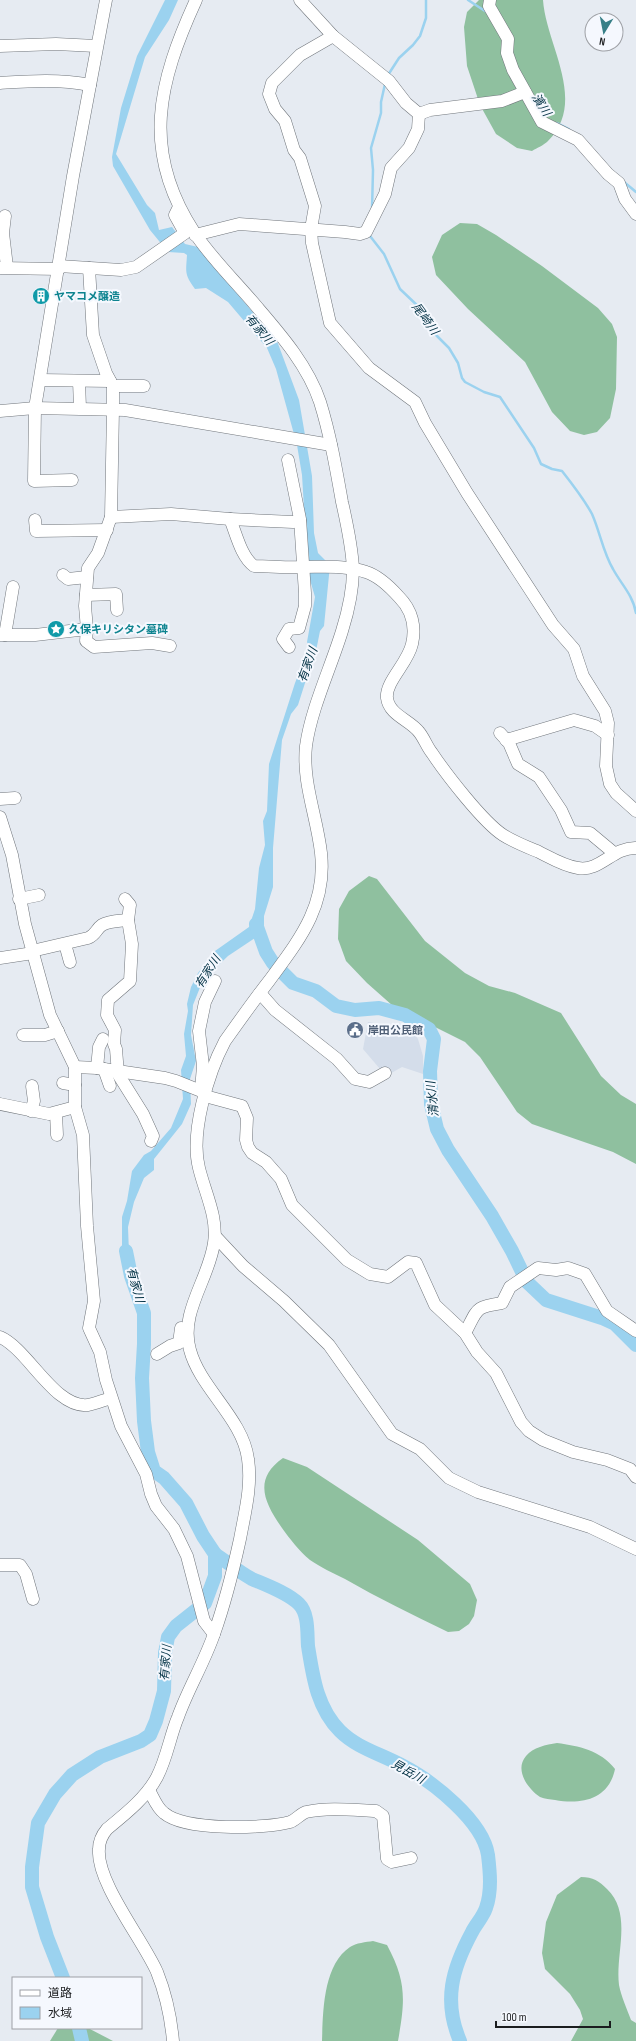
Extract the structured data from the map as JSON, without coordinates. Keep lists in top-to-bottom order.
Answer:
{
  "water": [
    "濱川",
    "尾崎川",
    "有家川",
    "清水川",
    "見岳川"
  ],
  "places": {
    "building": ["ヤマコメ醸造"],
    "place": ["久保キリシタン墓碑"],
    "public building": ["岸田公民館"]
  },
  "legend": ["道路", "水域"],
  "scale_bar": "100 m",
  "north": "bottom"
}
